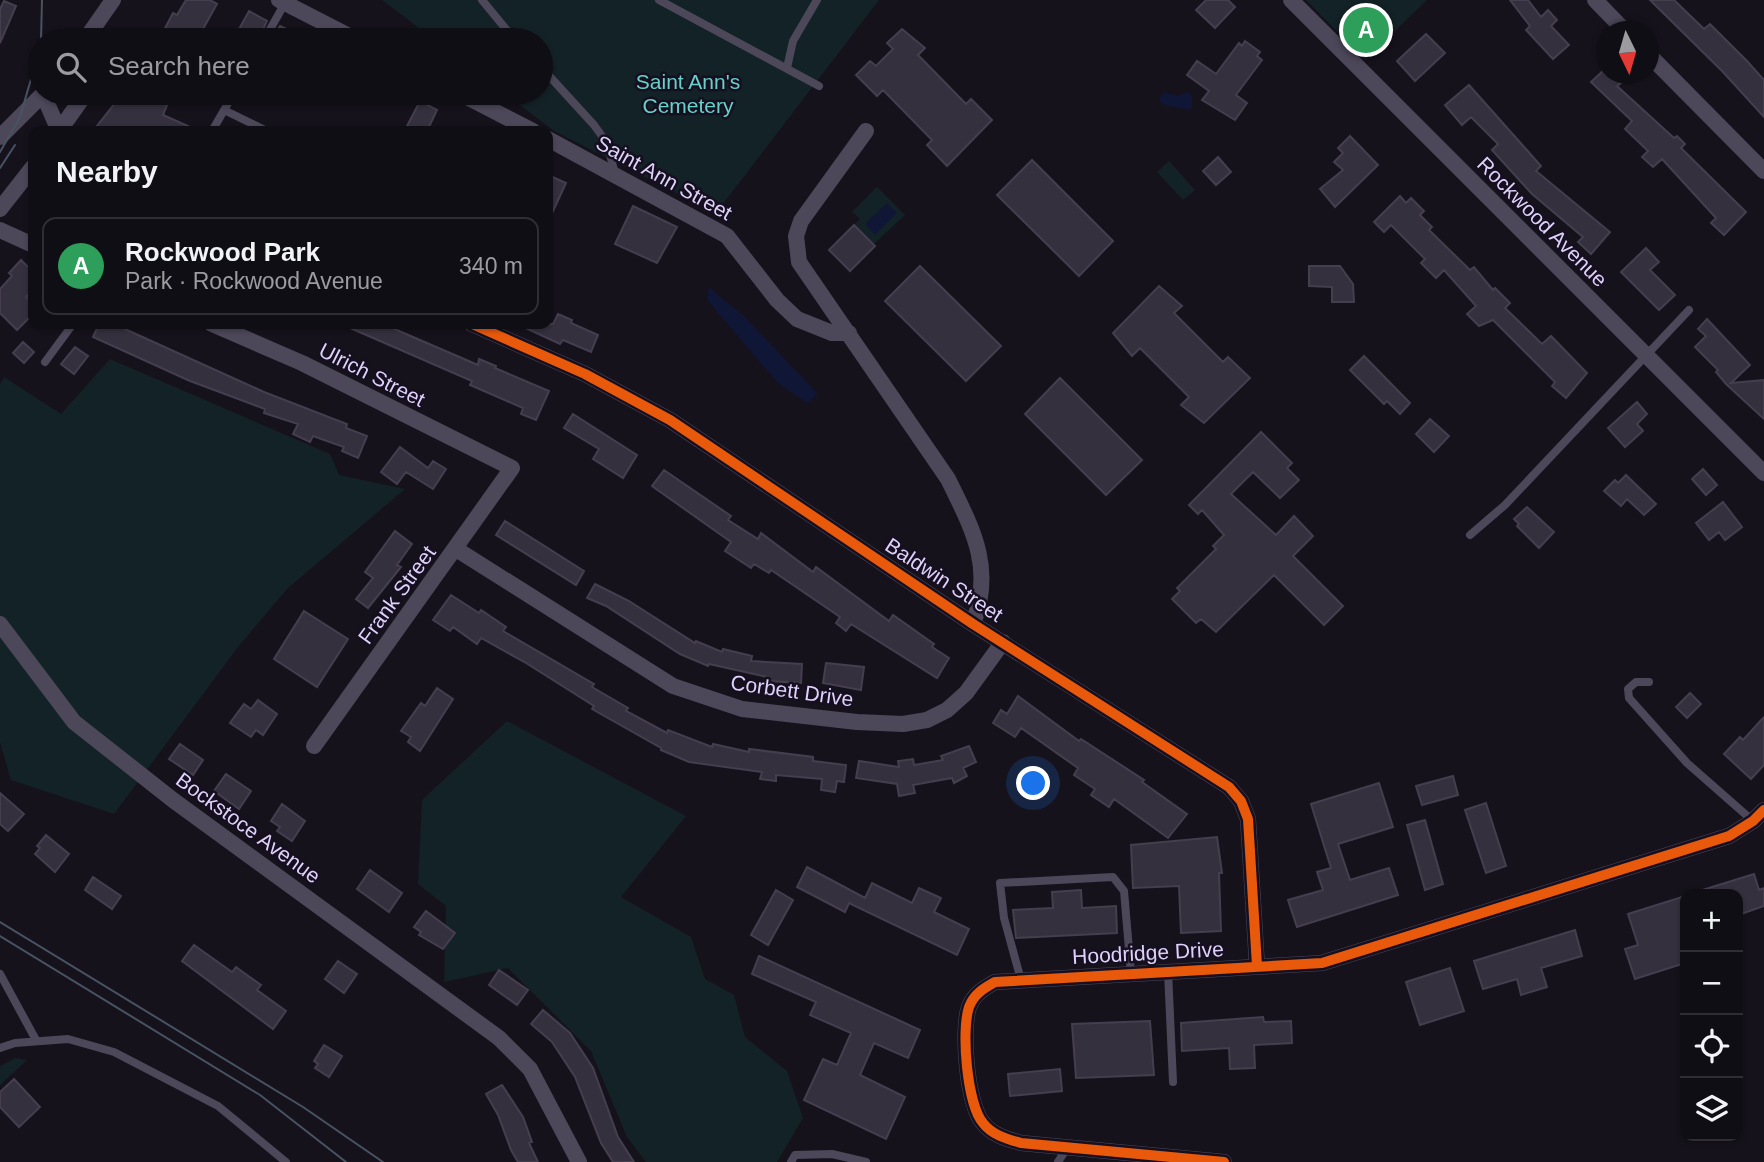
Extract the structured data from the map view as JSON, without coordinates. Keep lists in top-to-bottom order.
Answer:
{
  "streets": {
    "street": [
      "Saint Ann Street",
      "Rockwood Avenue",
      "Ulrich Street",
      "Baldwin Street",
      "Frank Street",
      "Corbett Drive",
      "Bockstoce Avenue",
      "Hoodridge Drive"
    ]
  },
  "crossings": [
    ["Ulrich Street", "Frank Street"],
    ["Baldwin Street", "Corbett Drive"],
    ["Baldwin Street", "Hoodridge Drive"],
    ["Frank Street", "Corbett Drive"]
  ],
  "parks": ["Saint Ann's Cemetery"],
  "north": "bottom",
  "page": {
    "pins": "A",
    "search": "Search here",
    "heading": "Nearby",
    "list": [
      {
        "mark": "A",
        "name": "Rockwood Park",
        "note": "Park · Rockwood Avenue",
        "value": "340 m"
      }
    ],
    "map_buttons": ["+", "−"]
  }
}
